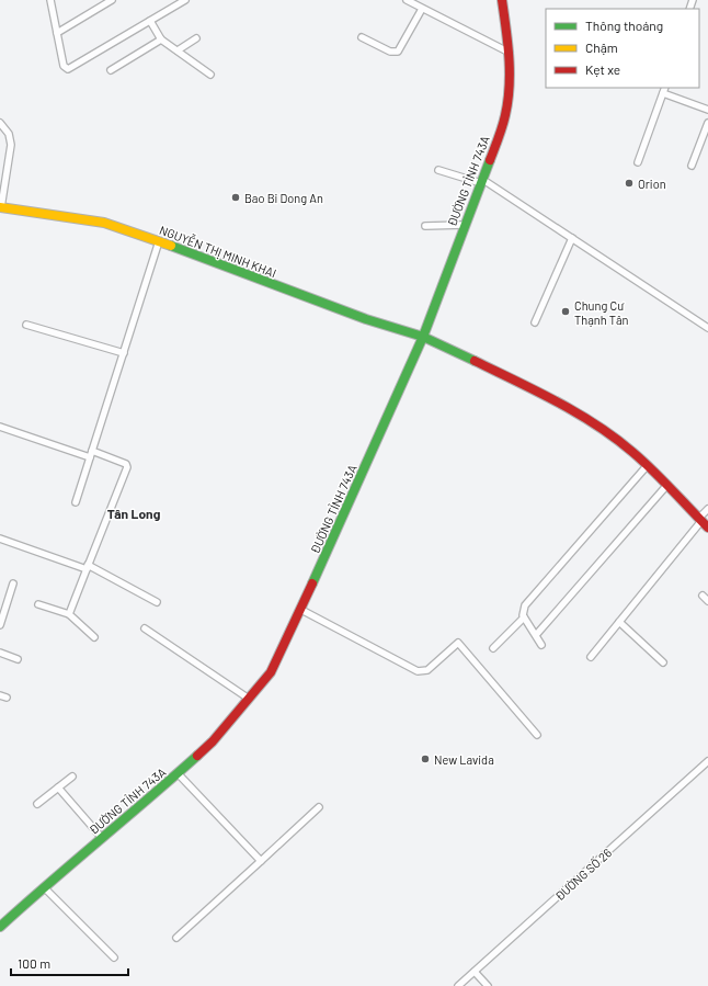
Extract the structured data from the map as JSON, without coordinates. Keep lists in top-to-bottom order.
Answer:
{
  "streets": {
    "main road": ["ĐƯỜNG TỈNH 743A", "NGUYỄN THỊ MINH KHAI"],
    "street": ["ĐƯỜNG SỐ 26"]
  },
  "crossings": [
    ["ĐƯỜNG TỈNH 743A", "NGUYỄN THỊ MINH KHAI"]
  ],
  "districts": ["Tân Long"],
  "places": [
    "Orion",
    "Bao Bi Dong An",
    "Chung Cư Thạnh Tân",
    "New Lavida"
  ],
  "legend": ["Thông thoáng", "Chậm", "Kẹt xe"],
  "scale_bar": "100 m"
}
